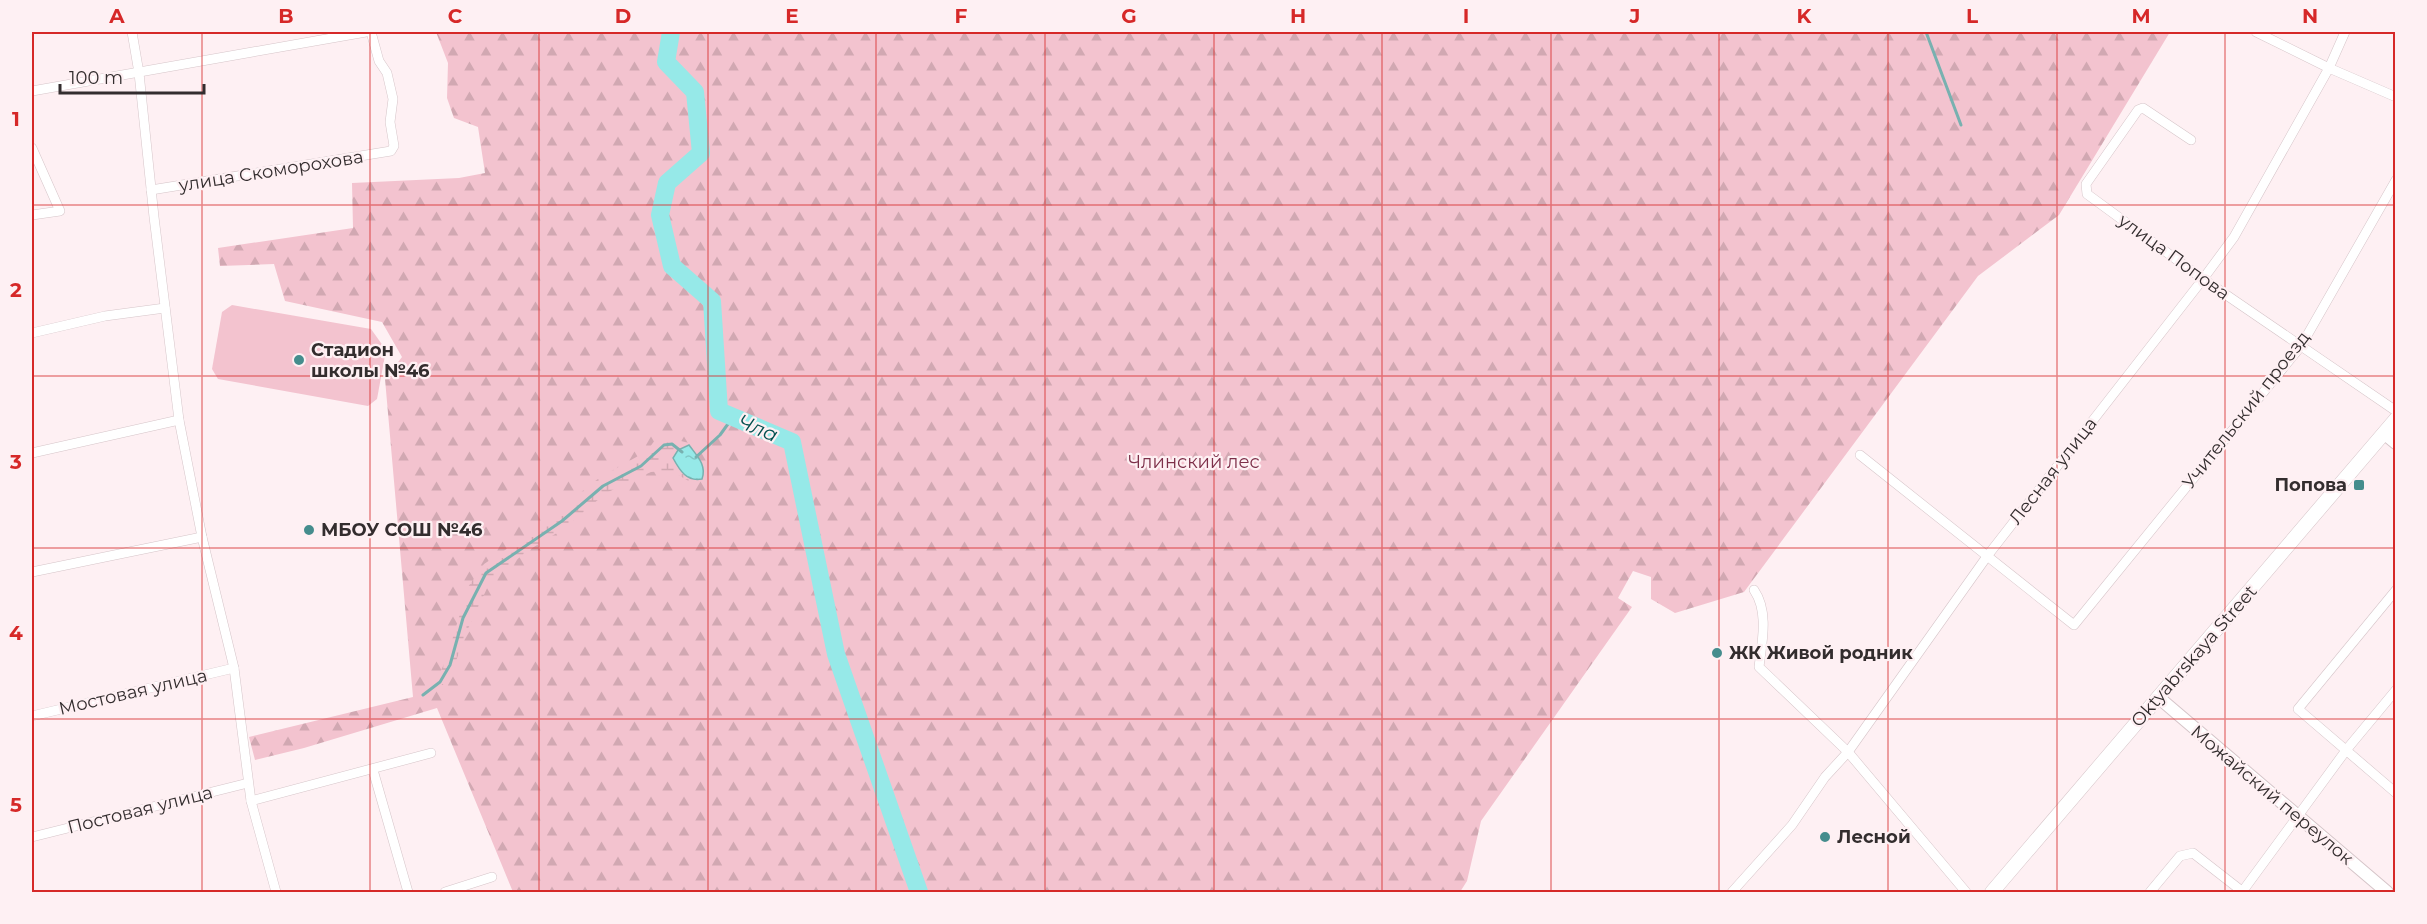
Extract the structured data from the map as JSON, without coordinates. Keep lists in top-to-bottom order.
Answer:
{
  "streets": {
    "main road": ["Oktyabrskaya Street"],
    "street": [
      "улица Скоморохова",
      "улица Попова",
      "Учительский проезд",
      "Лесная улица",
      "Мостовая улица",
      "Можайский переулок",
      "Постовая улица"
    ]
  },
  "crossings": [
    ["улица Попова", "Учительский проезд"],
    ["улица Попова", "Лесная улица"],
    ["Учительский проезд", "Лесная улица"],
    ["Oktyabrskaya Street", "Можайский переулок"]
  ],
  "water": ["Чла"],
  "parks": ["Члинский лес"],
  "places": {
    "other": [
      "Стадион школы №46",
      "МБОУ СОШ №46",
      "ЖК Живой родник",
      "Лесной"
    ],
    "transit": ["Попова"]
  },
  "scale_bar": "100 m",
  "grid": {
    "columns": [
      "A",
      "B",
      "C",
      "D",
      "E",
      "F",
      "G",
      "H",
      "I",
      "J",
      "K",
      "L",
      "M",
      "N"
    ],
    "rows": [
      "1",
      "2",
      "3",
      "4",
      "5"
    ]
  }
}
